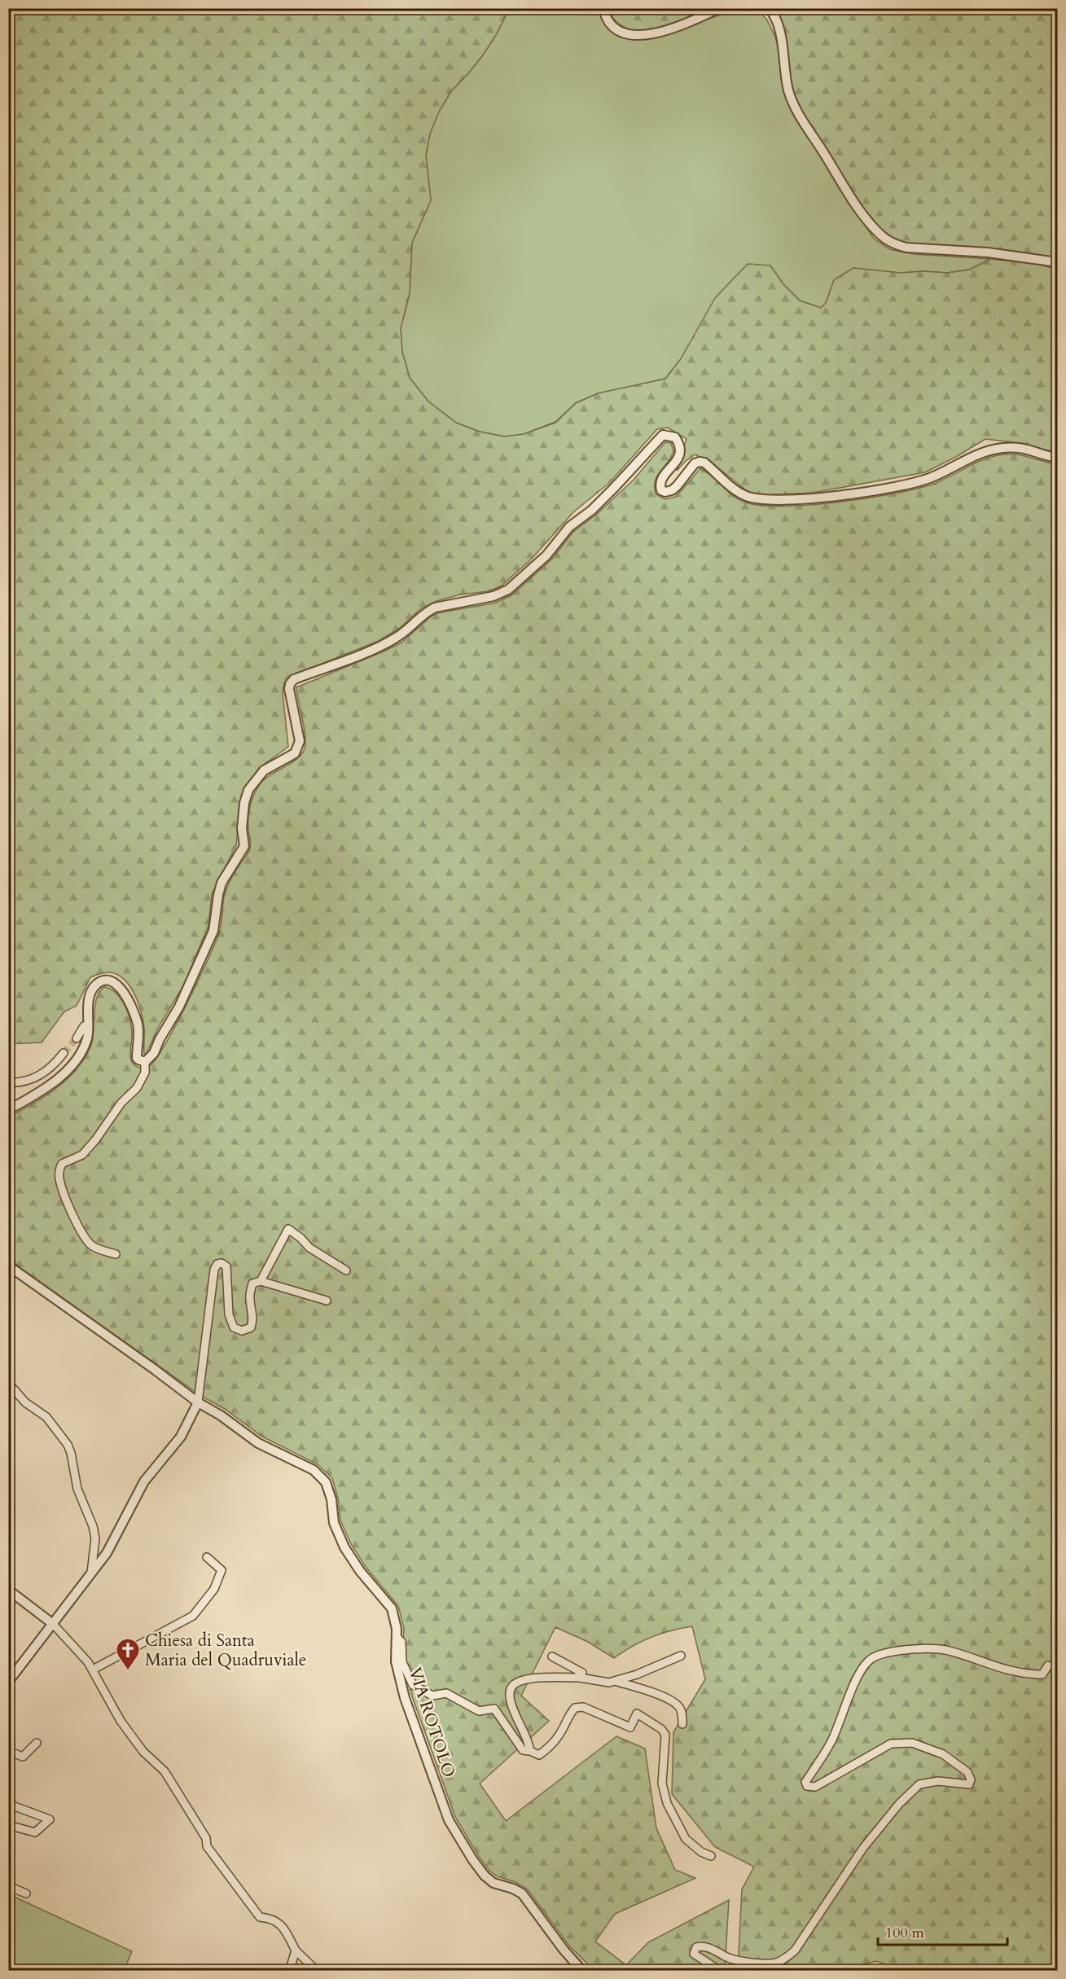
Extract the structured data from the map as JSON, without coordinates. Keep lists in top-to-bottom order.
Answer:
{
  "streets": {
    "street": ["VIA ROTOLO"]
  },
  "places": {
    "church": ["Chiesa di Santa Maria del Quadruviale"]
  },
  "scale_bar": "100 m"
}
